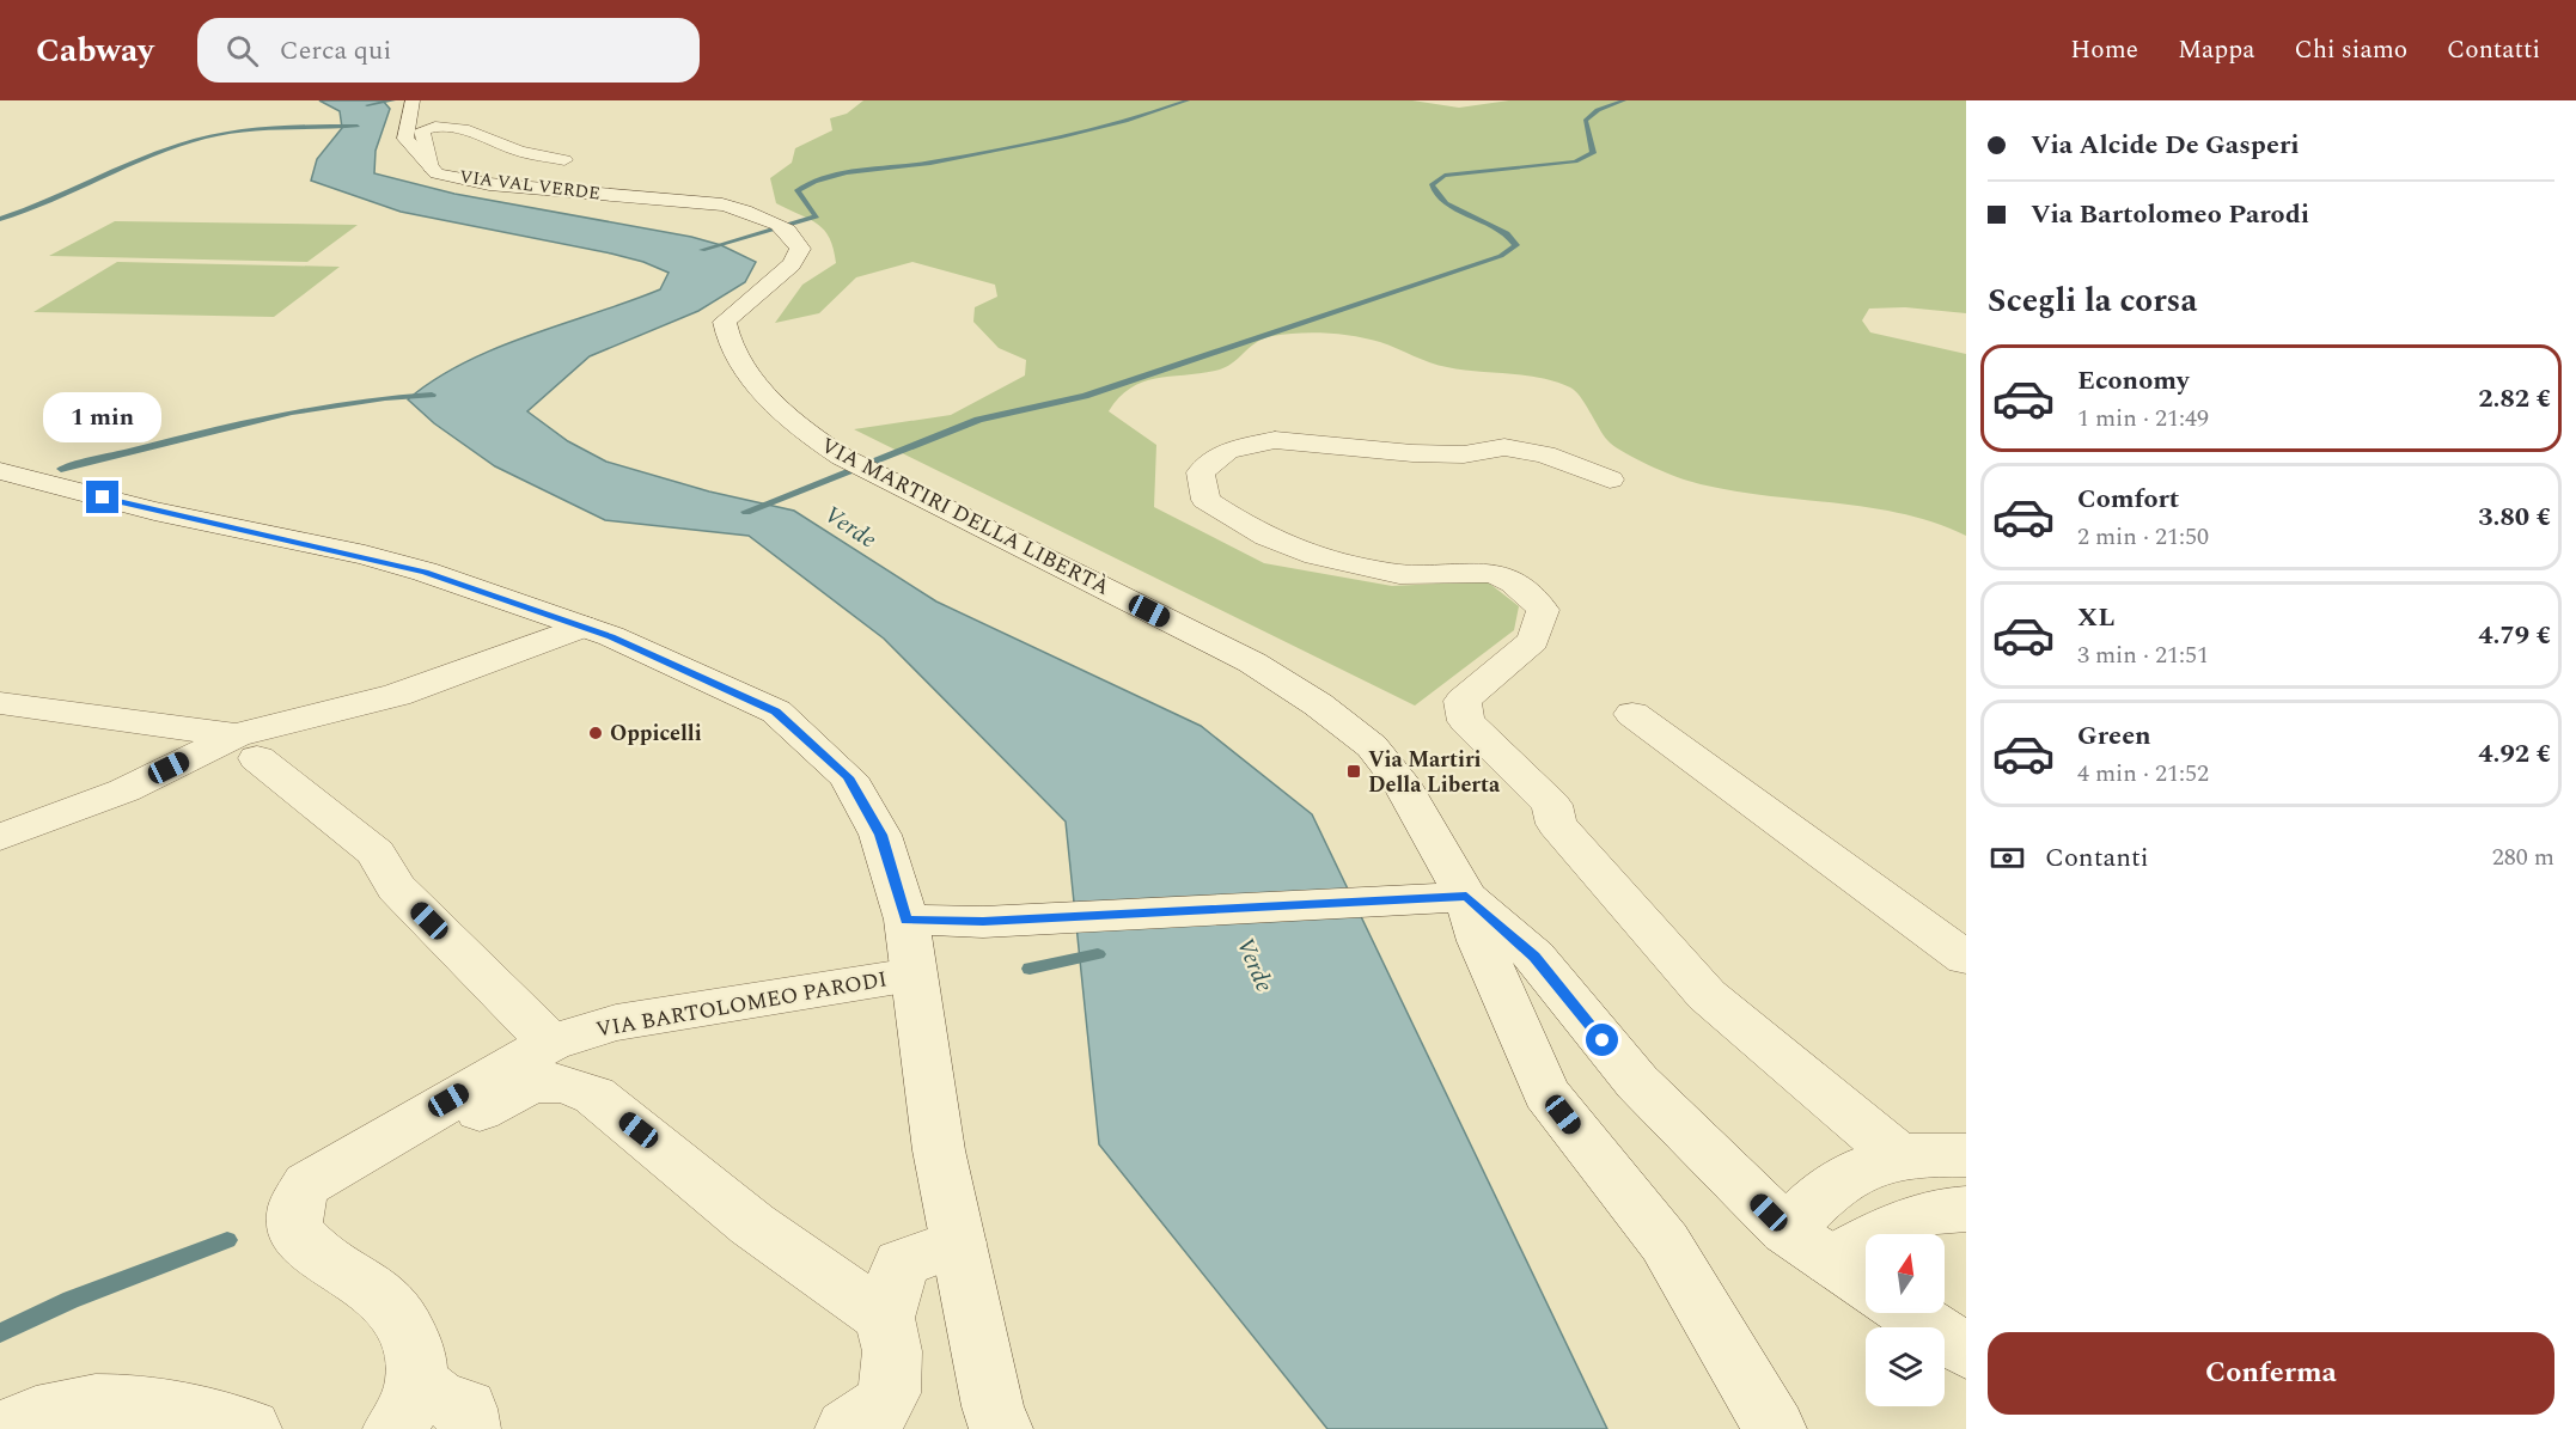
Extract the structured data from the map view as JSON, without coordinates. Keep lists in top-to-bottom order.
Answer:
{
  "streets": {
    "street": ["VIA VAL VERDE", "VIA MARTIRI DELLA LIBERTÀ", "VIA BARTOLOMEO PARODI"]
  },
  "crossings": [
    ["VIA VAL VERDE", "VIA MARTIRI DELLA LIBERTÀ"]
  ],
  "water": ["Verde"],
  "places": {
    "other": ["Oppicelli"],
    "transit": ["Via Martiri Della Liberta"]
  },
  "north": "top",
  "page": {
    "header": "Cabway",
    "search": "Cerca qui",
    "nav": [
      "Home",
      "Mappa",
      "Chi siamo",
      "Contatti"
    ],
    "banner": ["Via Alcide De Gasperi", "Via Bartolomeo Parodi"],
    "heading": "Scegli la corsa",
    "list": [
      {
        "name": "Economy",
        "note": "1 min · 21:49",
        "value": "2.82 €"
      },
      {
        "name": "Comfort",
        "note": "2 min · 21:50",
        "value": "3.80 €"
      },
      {
        "name": "XL",
        "note": "3 min · 21:51",
        "value": "4.79 €"
      },
      {
        "name": "Green",
        "note": "4 min · 21:52",
        "value": "4.92 €"
      }
    ],
    "bubble": "1 min",
    "pay": ["Contanti", "280 m"],
    "buttons": "Conferma"
  }
}
